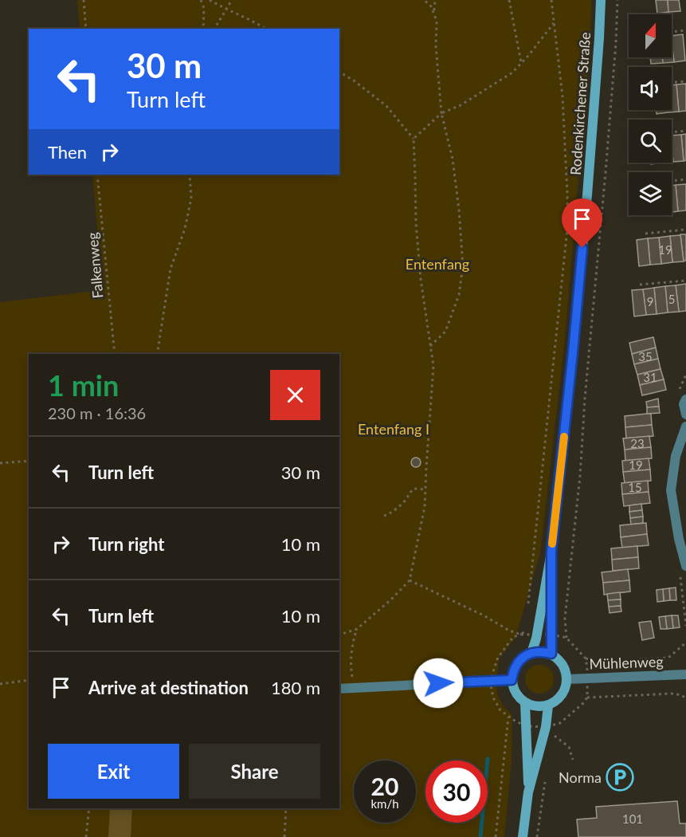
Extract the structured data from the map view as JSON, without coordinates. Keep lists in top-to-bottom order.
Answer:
{
  "streets": {
    "main road": ["Rodenkirchener Straße"],
    "street": ["Mühlenweg"],
    "path": ["Falkenweg"]
  },
  "crossings": [
    ["Rodenkirchener Straße", "Mühlenweg"]
  ],
  "parks": ["Entenfang", "Entenfang I"],
  "places": {
    "parking": ["Norma"]
  },
  "house_numbers": [
    "19",
    "5",
    "9",
    "35",
    "31",
    "23",
    "19",
    "15",
    "101"
  ],
  "north": "top",
  "page": {
    "turn": ["30 m", "Turn left"],
    "then": "Then",
    "heading": ["1 min", "230 m · 16:36"],
    "list": [
      {
        "name": "Turn left",
        "value": "30 m"
      },
      {
        "name": "Turn right",
        "value": "10 m"
      },
      {
        "name": "Turn left",
        "value": "10 m"
      },
      {
        "name": "Arrive at destination",
        "value": "180 m"
      }
    ],
    "buttons": ["Exit", "Share"],
    "speed": "20 km/h",
    "limit": "30"
  }
}
